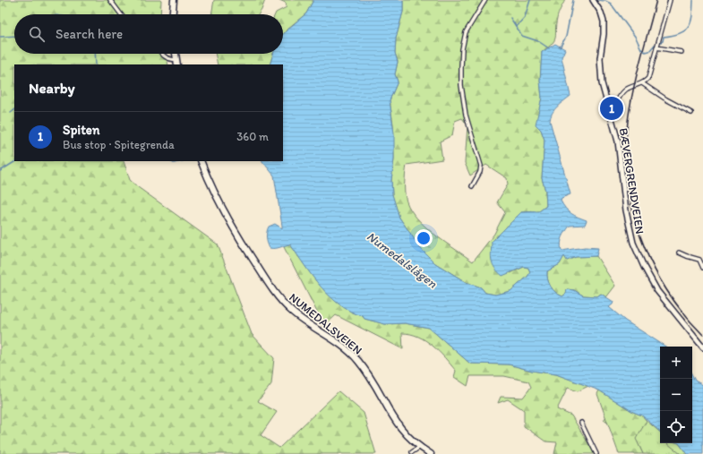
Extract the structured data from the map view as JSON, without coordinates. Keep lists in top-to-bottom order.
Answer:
{
  "streets": {
    "main road": ["BÆVERGRENDVEIEN", "NUMEDALSVEIEN"]
  },
  "water": ["Numedalslågen"],
  "page": {
    "search": "Search here",
    "heading": "Nearby",
    "pins": "1",
    "list": [
      {
        "mark": "1",
        "name": "Spiten",
        "note": "Bus stop · Spitegrenda",
        "value": "360 m"
      }
    ],
    "map_buttons": ["+", "−"]
  }
}
